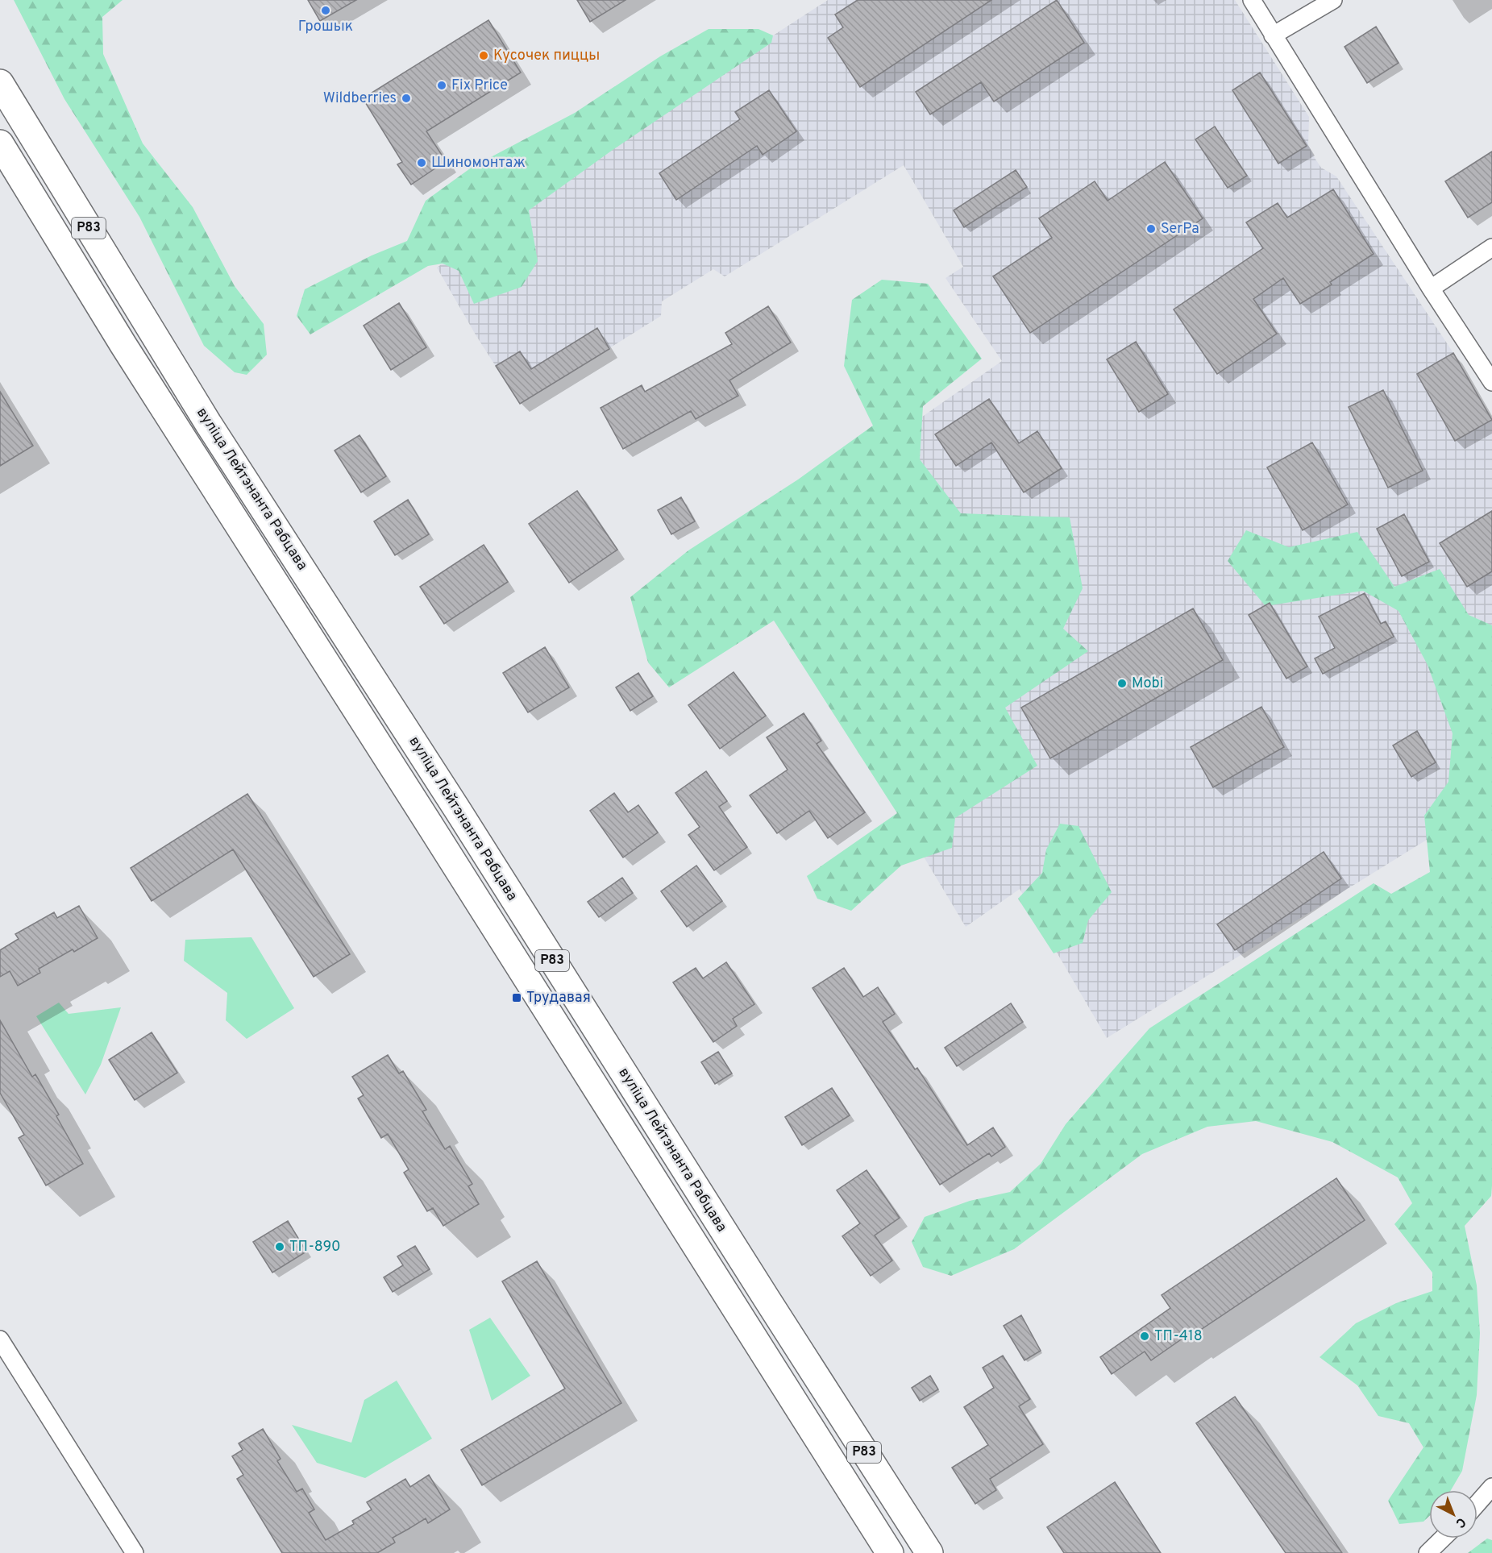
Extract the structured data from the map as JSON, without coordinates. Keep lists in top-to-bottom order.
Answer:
{
  "streets": {
    "highway": ["Р83", "вуліца Лейтэнанта Рабцава"]
  },
  "places": {
    "other": [
      "Грошык",
      "Кусочек пиццы",
      "Fix Price",
      "Wildberries",
      "Шиномонтаж",
      "SerPa",
      "Mobi",
      "ТП-890",
      "ТП-418"
    ],
    "transit": ["Трудавая"]
  },
  "north": "bottom right"
}
